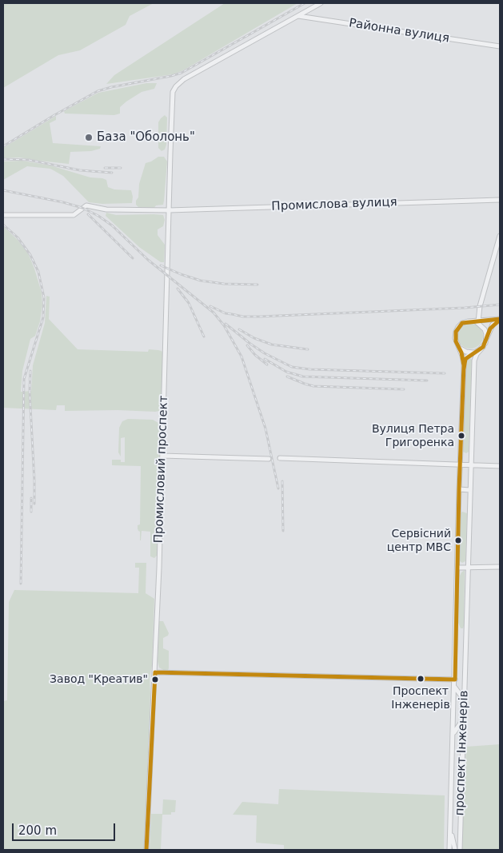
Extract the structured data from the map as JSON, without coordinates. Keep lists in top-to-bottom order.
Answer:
{
  "streets": {
    "street": [
      "Районна вулиця",
      "Промислова вулиця",
      "Промисловий проспект",
      "проспект Інженерів"
    ]
  },
  "crossings": [
    ["Районна вулиця", "Промисловий проспект"],
    ["Промислова вулиця", "Промисловий проспект"]
  ],
  "places": [
    "База \"Оболонь\"",
    "Вулиця Петра Григоренка",
    "Сервісний центр МВС",
    "Проспект Інженерів",
    "Завод \"Креатив\""
  ],
  "scale_bar": "200 m"
}
